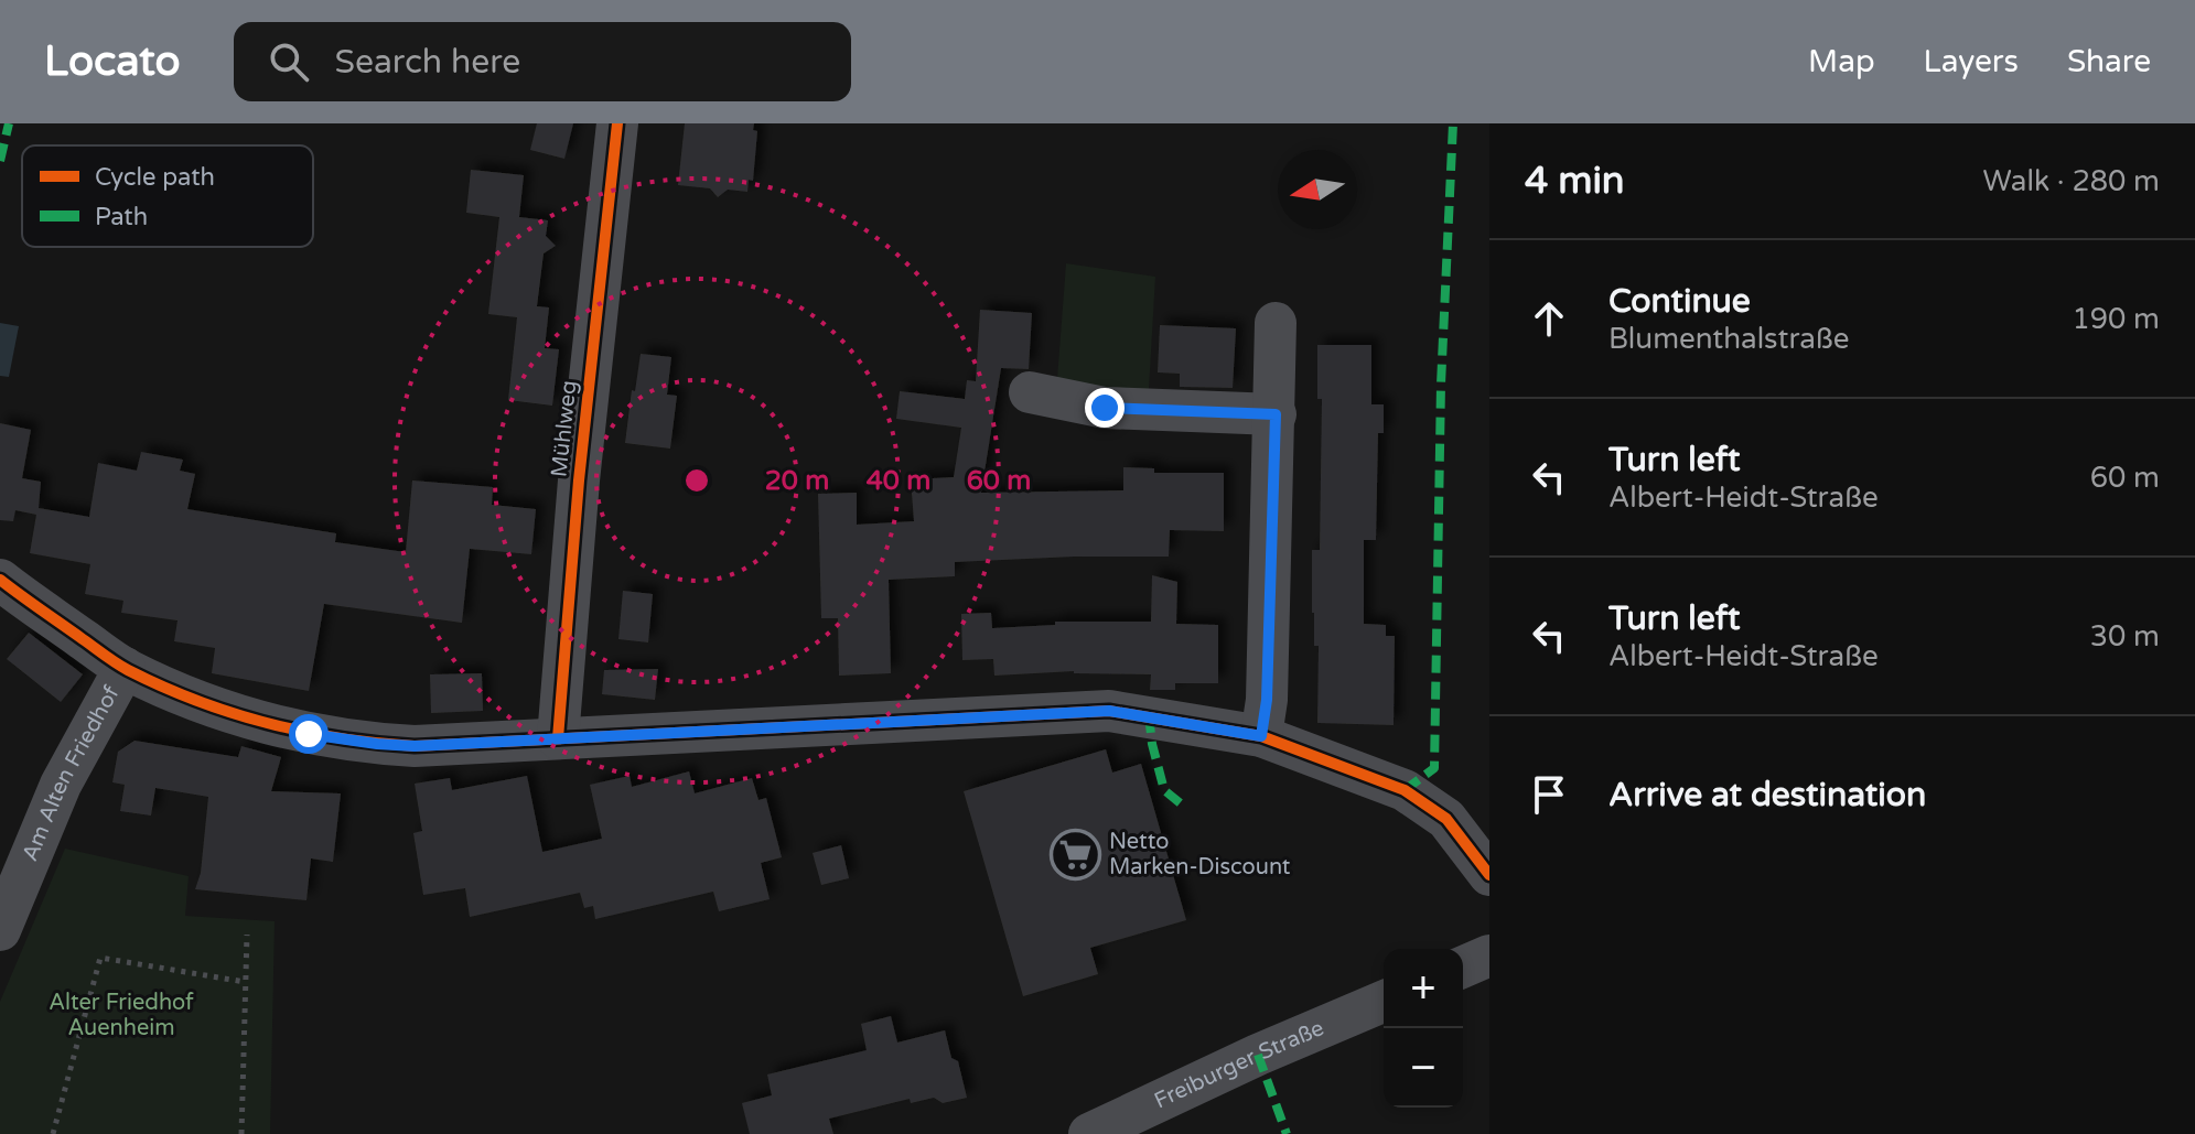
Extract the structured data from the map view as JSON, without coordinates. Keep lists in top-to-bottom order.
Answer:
{
  "streets": {
    "street": ["Mühlweg", "Am Alten Friedhof", "Freiburger Straße"]
  },
  "parks": ["Alter Friedhof Auenheim"],
  "places": {
    "supermarket": ["Netto Marken-Discount"]
  },
  "legend": ["Cycle path", "Path"],
  "north": "left",
  "page": {
    "header": "Locato",
    "search": "Search here",
    "nav": ["Map", "Layers", "Share"],
    "heading": ["4 min", "Walk · 280 m"],
    "list": [
      ["Continue", "Blumenthalstraße", "190 m"],
      ["Turn left", "Albert-Heidt-Straße", "60 m"],
      ["Turn left", "Albert-Heidt-Straße", "30 m"],
      "Arrive at destination"
    ],
    "map_buttons": ["+", "−"]
  },
  "rings": ["20 m", "40 m", "60 m"]
}
